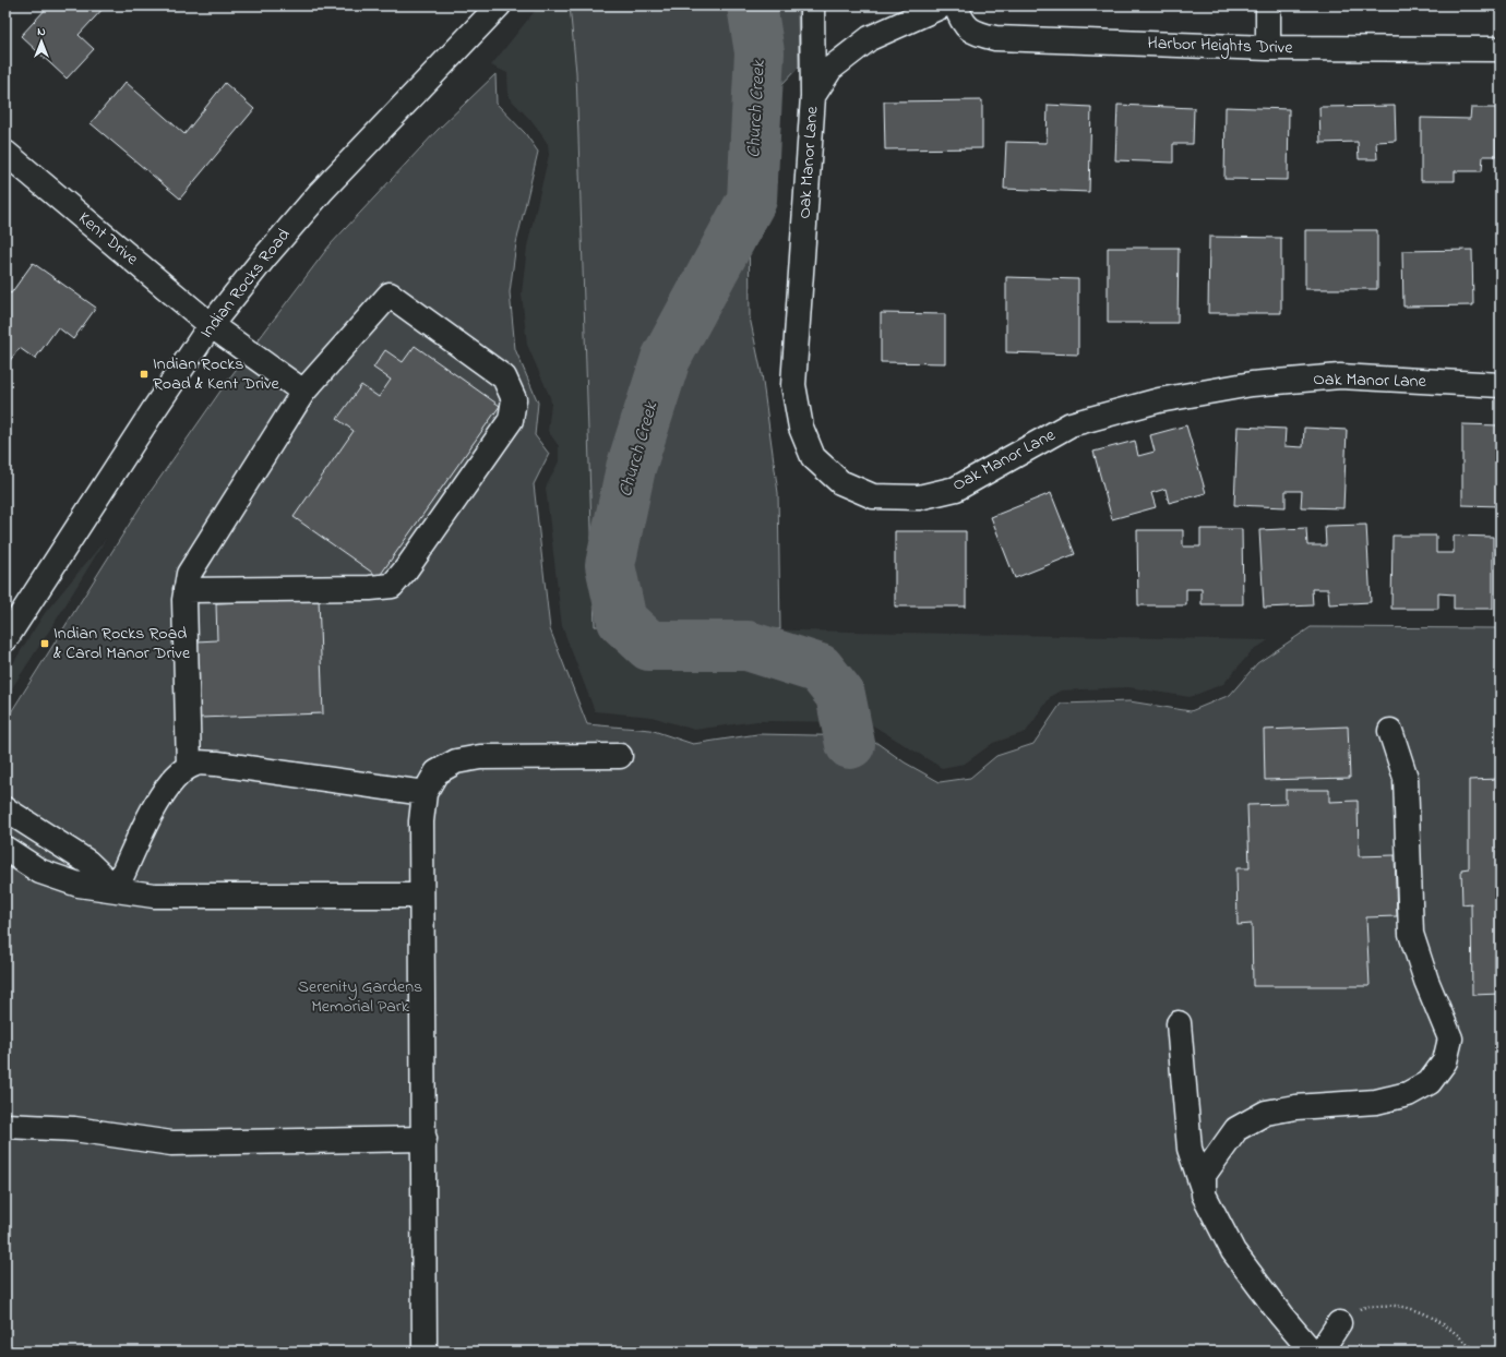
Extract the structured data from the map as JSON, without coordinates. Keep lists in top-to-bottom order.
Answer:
{
  "streets": {
    "street": [
      "Harbor Heights Drive",
      "Oak Manor Lane",
      "Kent Drive",
      "Indian Rocks Road"
    ]
  },
  "crossings": [
    ["Kent Drive", "Indian Rocks Road"]
  ],
  "water": ["Church Creek"],
  "parks": ["Serenity Gardens Memorial Park"],
  "places": {
    "transit": ["Indian Rocks Road & Kent Drive", "Indian Rocks Road & Carol Manor Drive"]
  },
  "north": "top"
}
